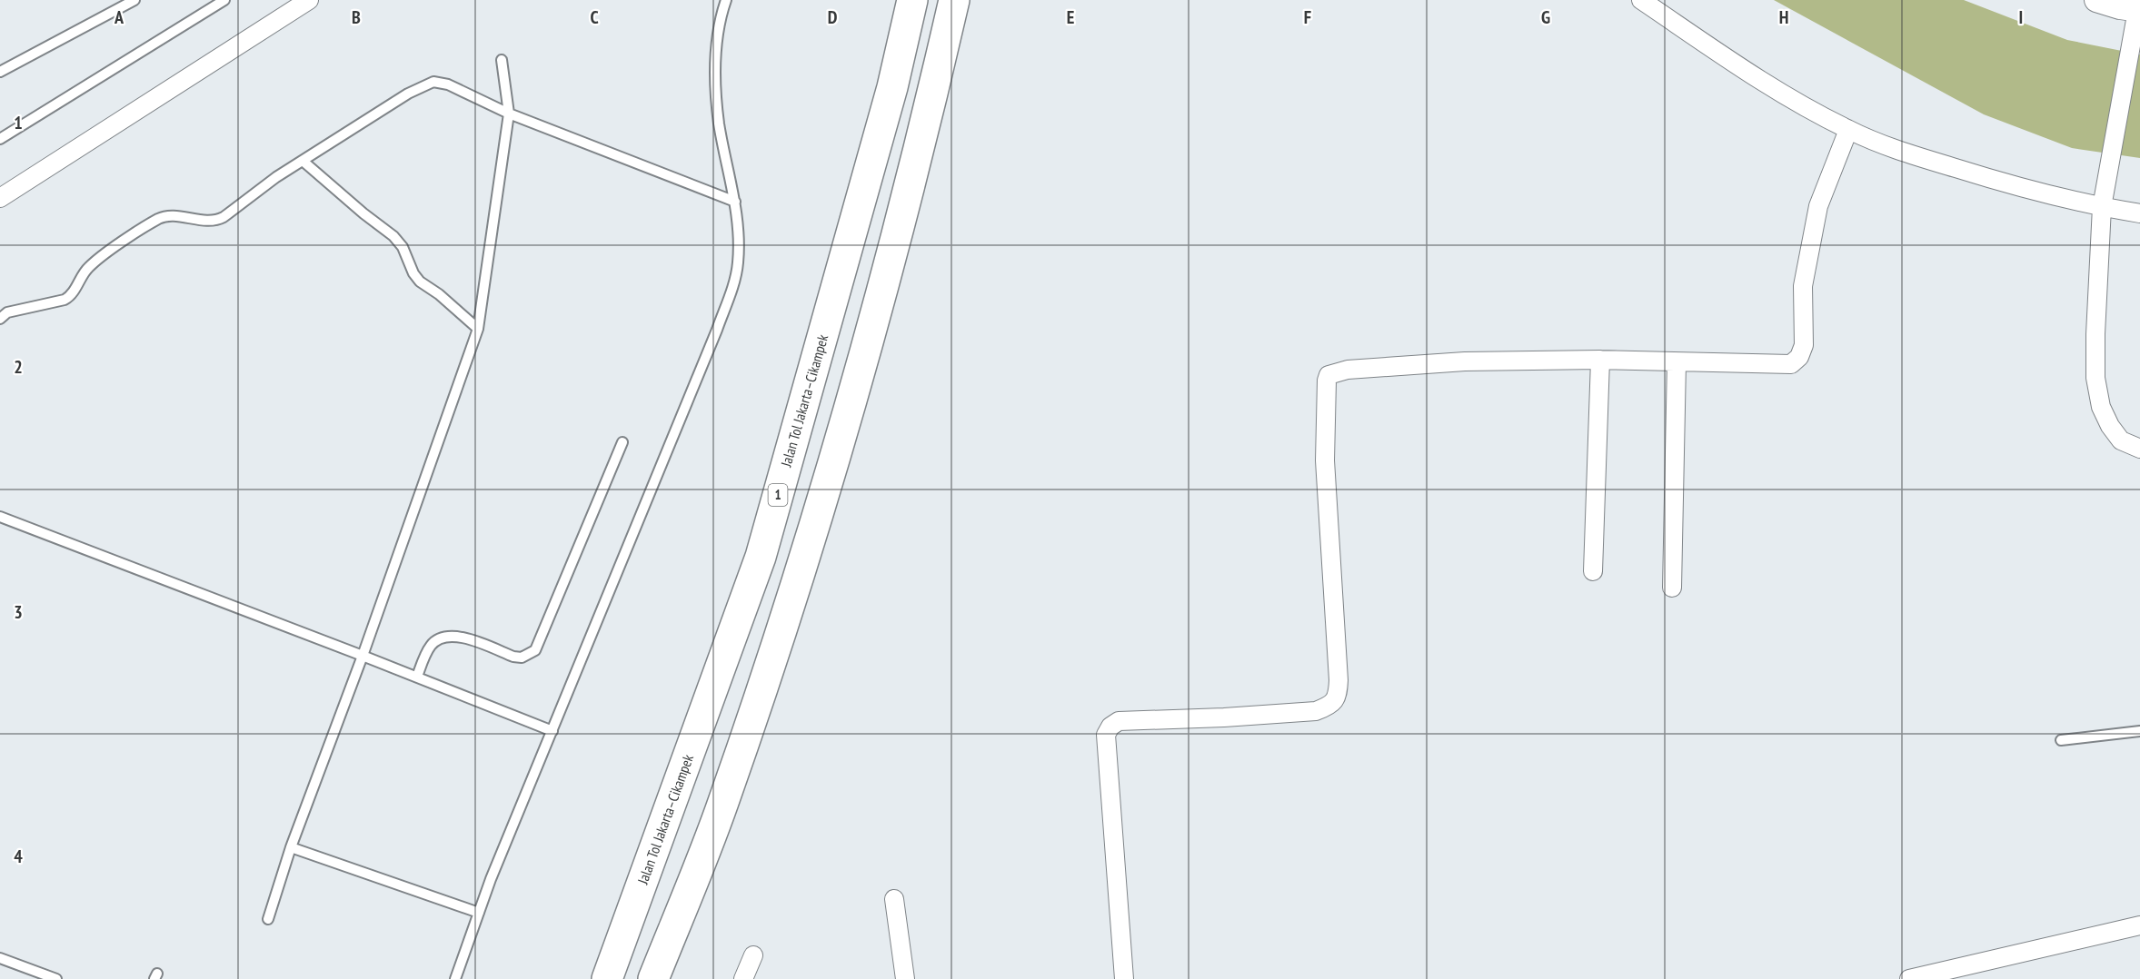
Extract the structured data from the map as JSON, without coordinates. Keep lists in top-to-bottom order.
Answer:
{
  "streets": {
    "highway": ["Jalan Tol Jakarta–Cikampek", "1"]
  },
  "grid": {
    "columns": [
      "A",
      "B",
      "C",
      "D",
      "E",
      "F",
      "G",
      "H",
      "I"
    ],
    "rows": [
      "1",
      "2",
      "3",
      "4"
    ]
  }
}
